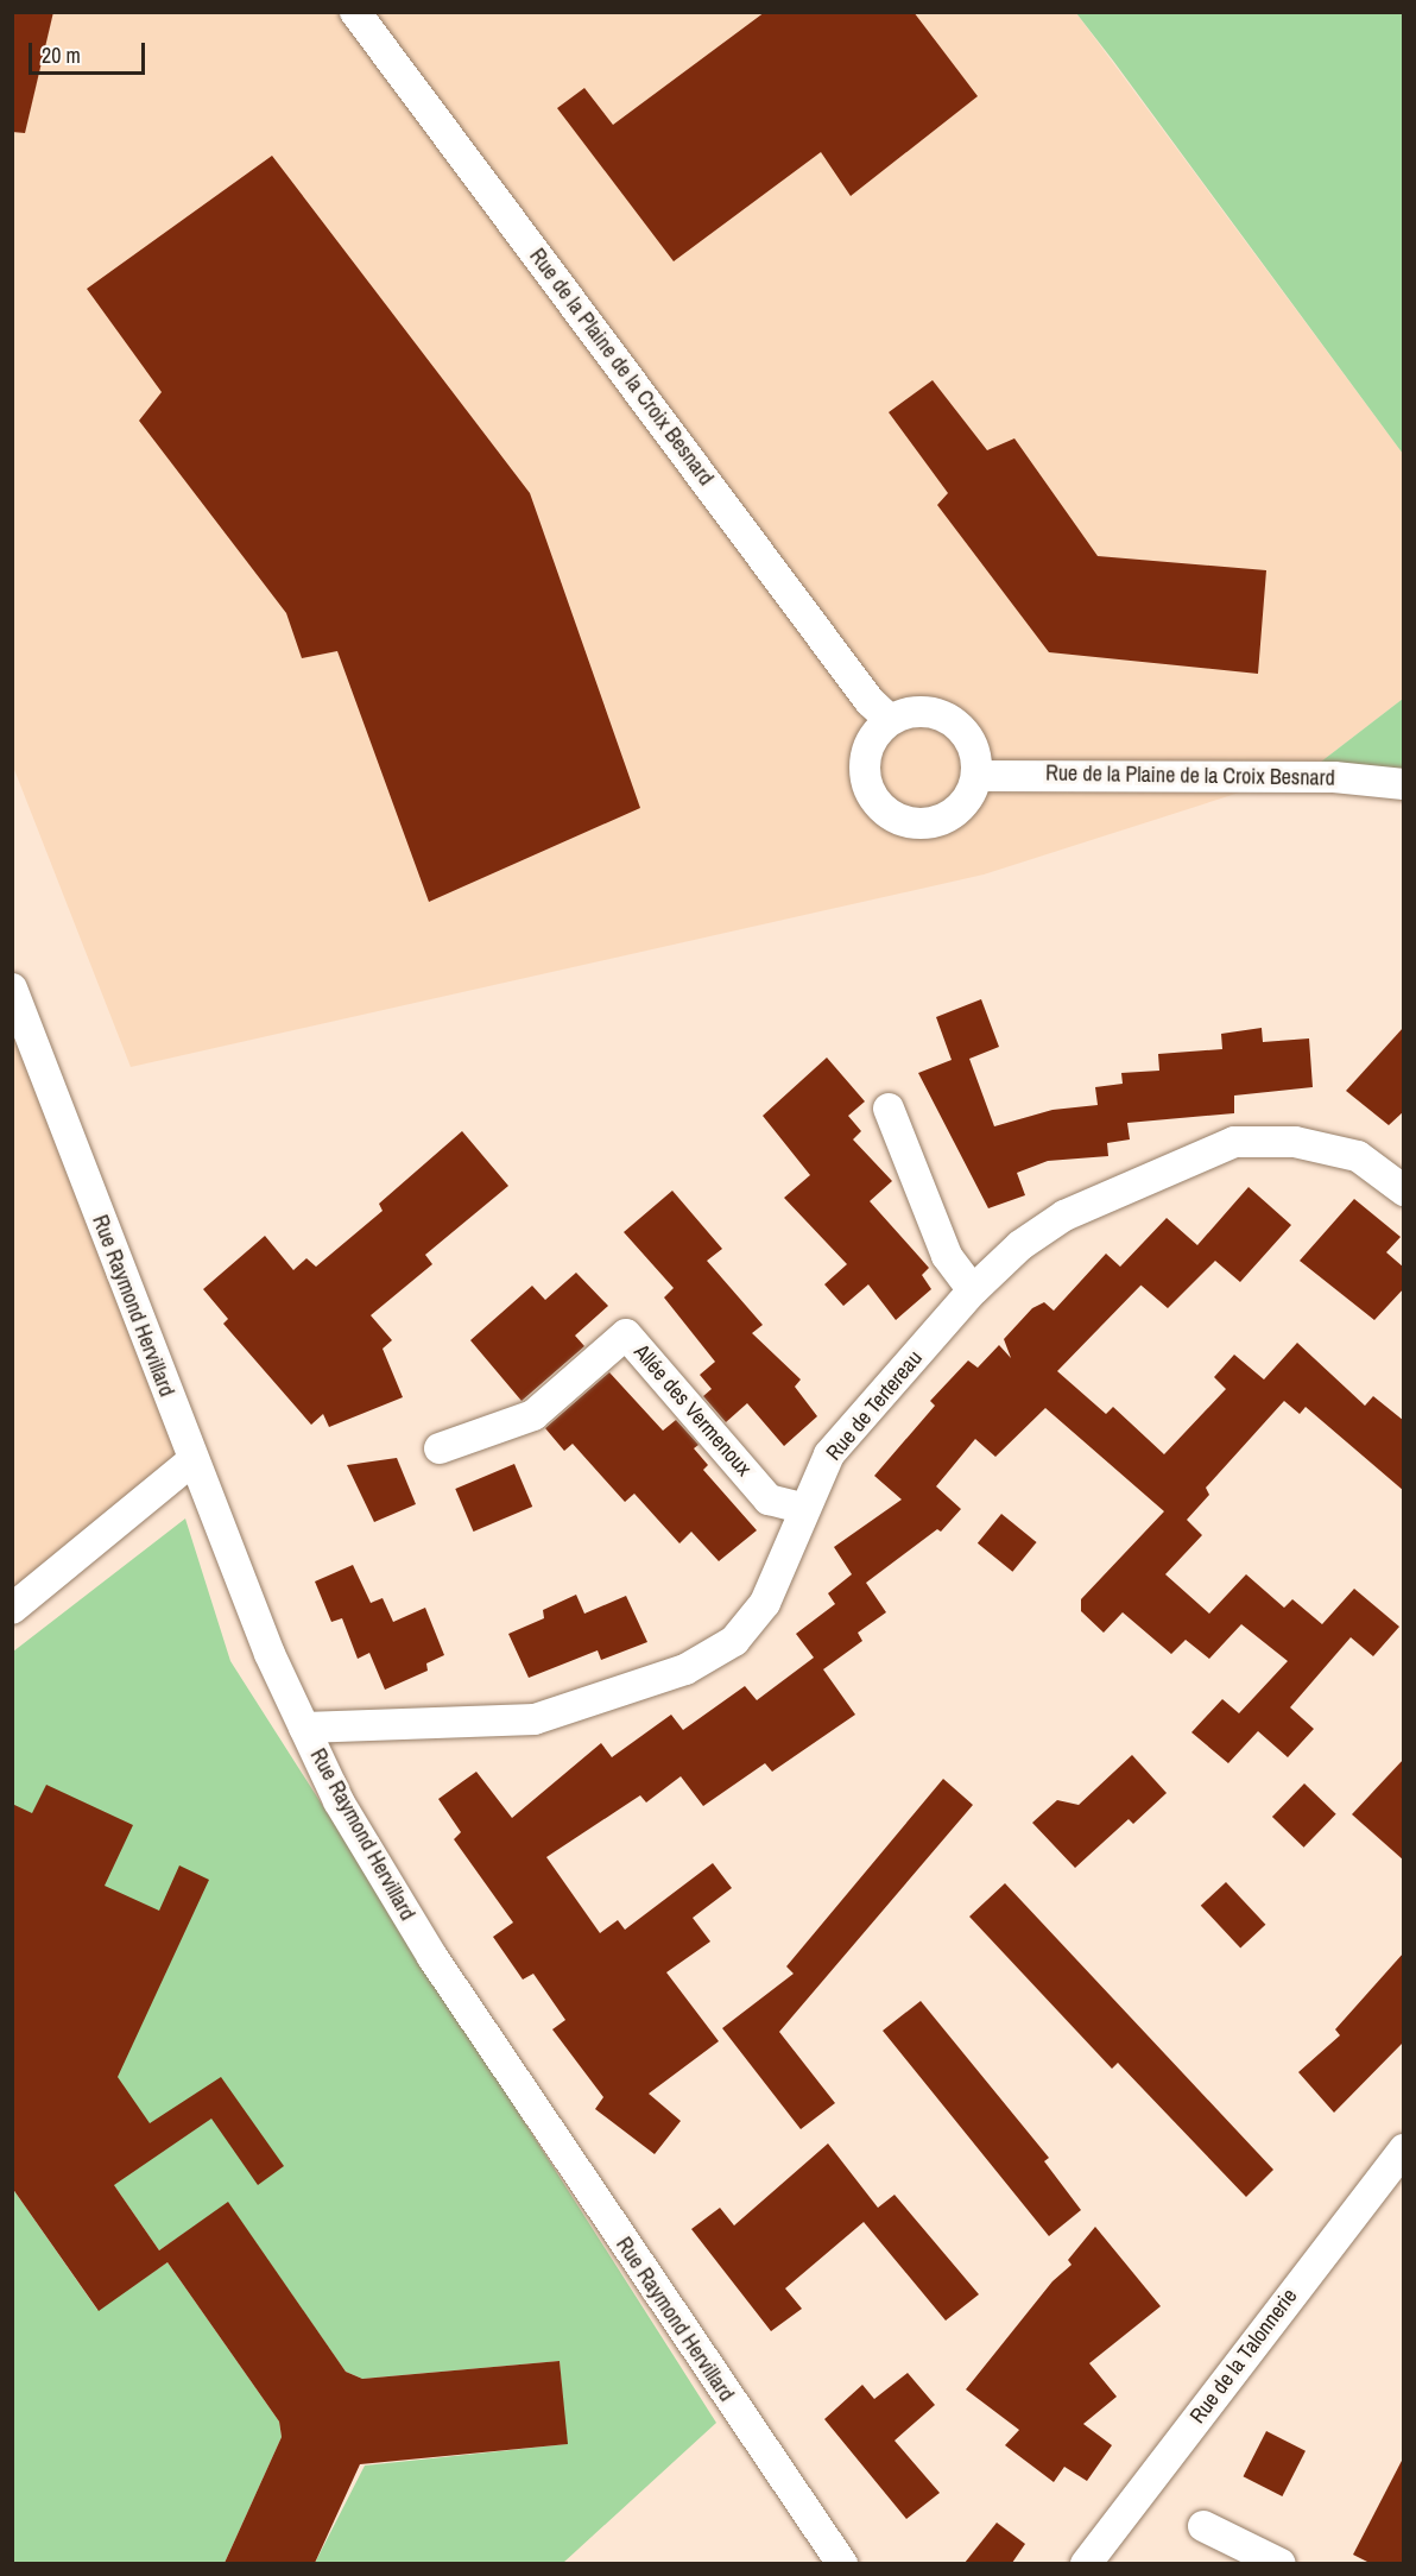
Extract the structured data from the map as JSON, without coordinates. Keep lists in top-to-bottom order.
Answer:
{
  "streets": {
    "street": [
      "Rue de la Plaine de la Croix Besnard",
      "Rue Raymond Hervillard",
      "Rue de Tertereau",
      "Allée des Vermenoux",
      "Rue de la Talonnerie"
    ]
  },
  "crossings": [
    ["Rue Raymond Hervillard", "Rue de Tertereau"],
    ["Rue de Tertereau", "Allée des Vermenoux"]
  ],
  "scale_bar": "20 m"
}
